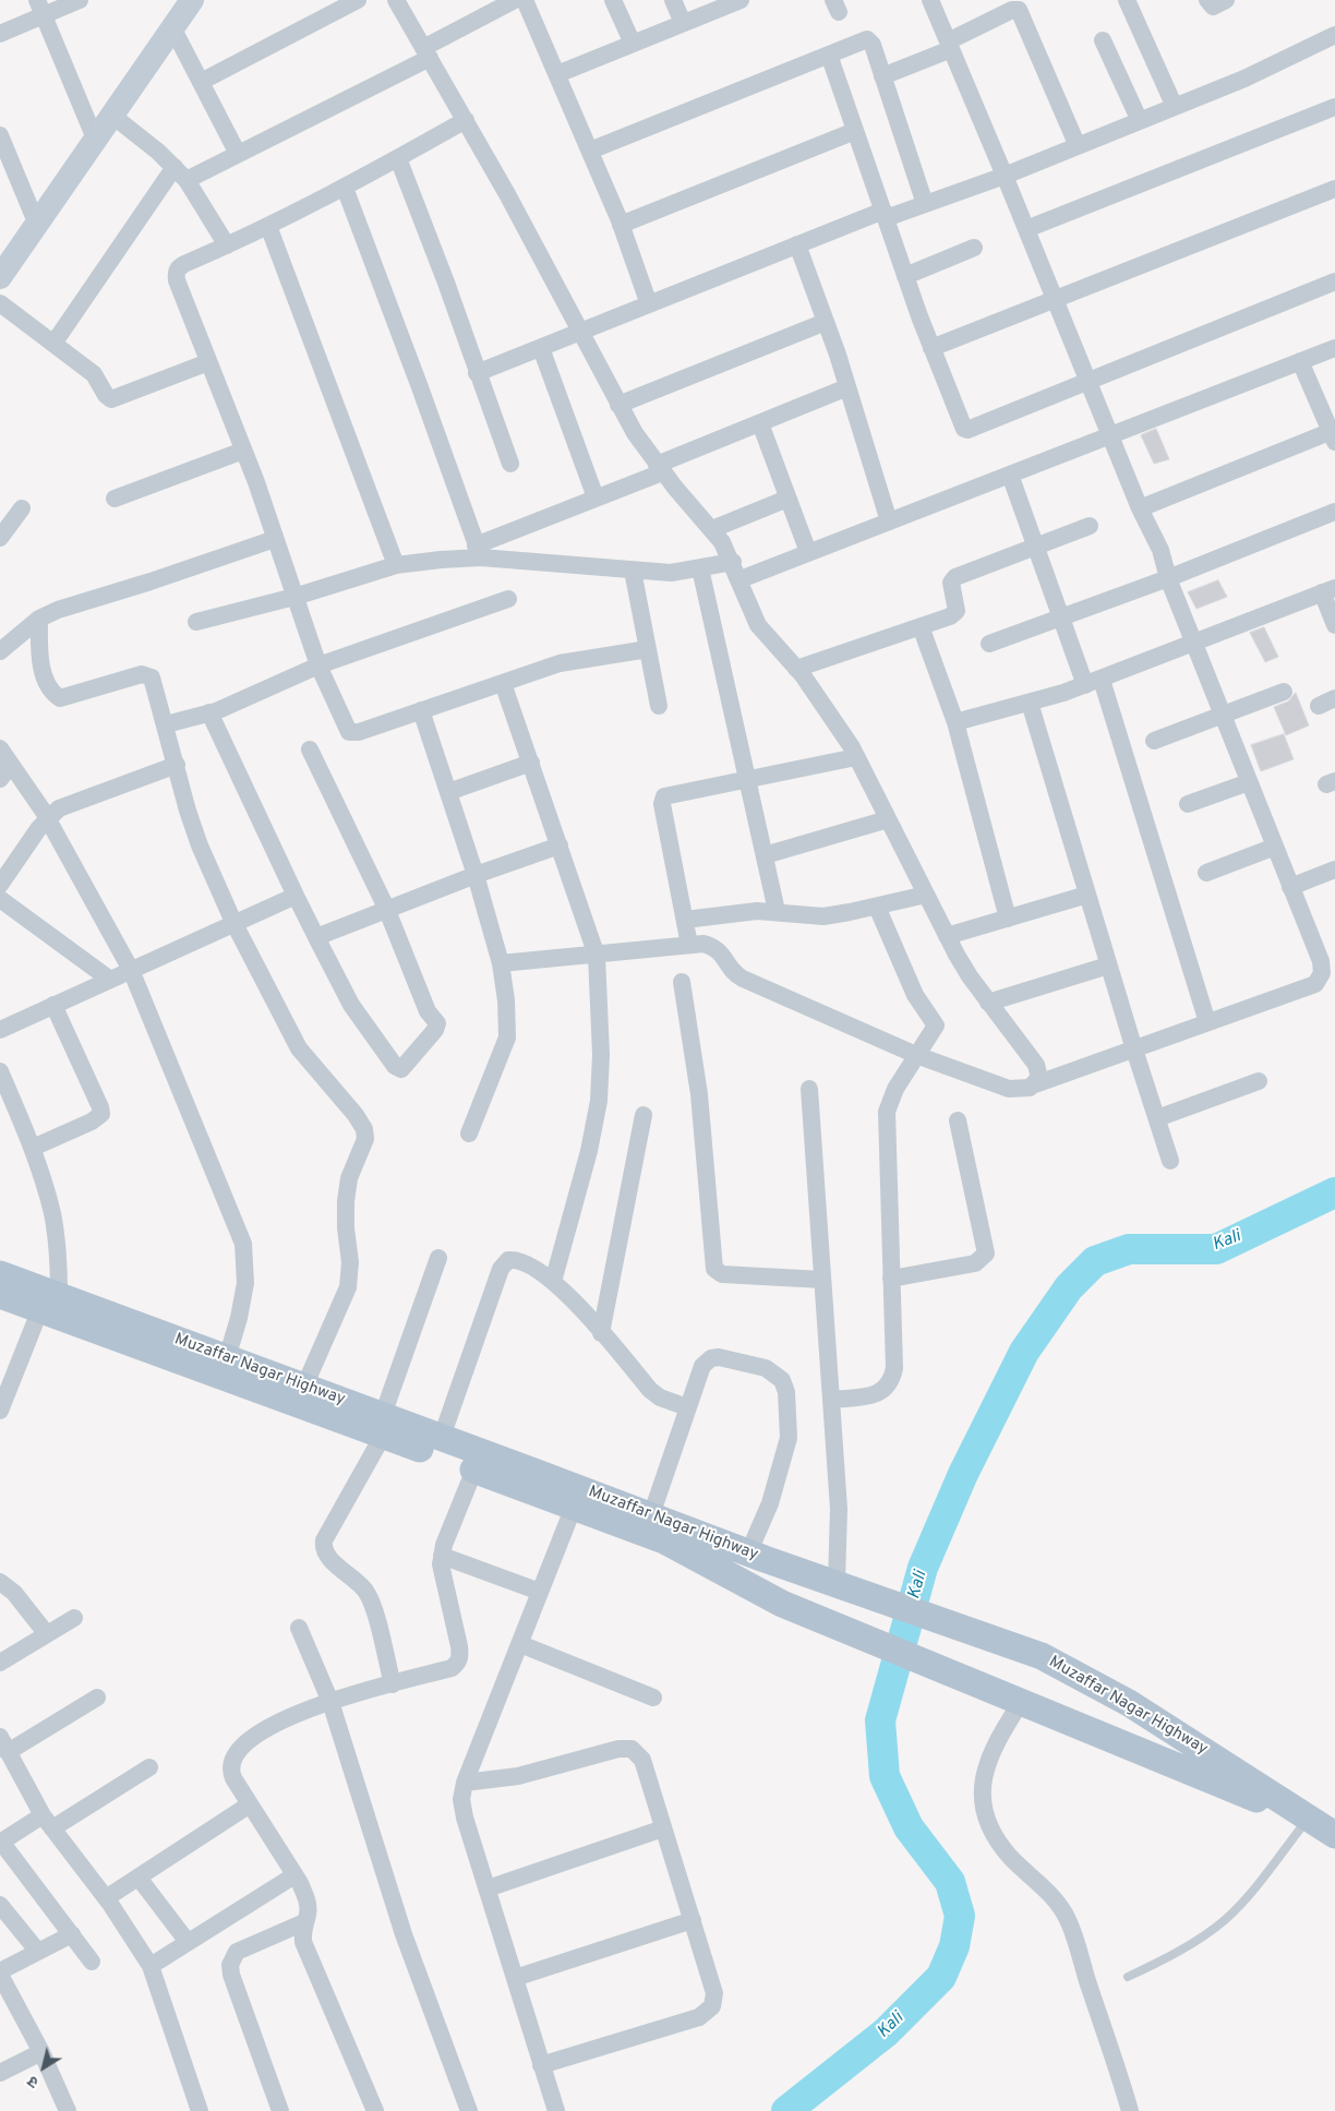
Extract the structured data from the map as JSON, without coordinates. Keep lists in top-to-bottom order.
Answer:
{
  "streets": {
    "main road": ["Muzaffar Nagar Highway"]
  },
  "water": ["Kali"],
  "north": "bottom left"
}
